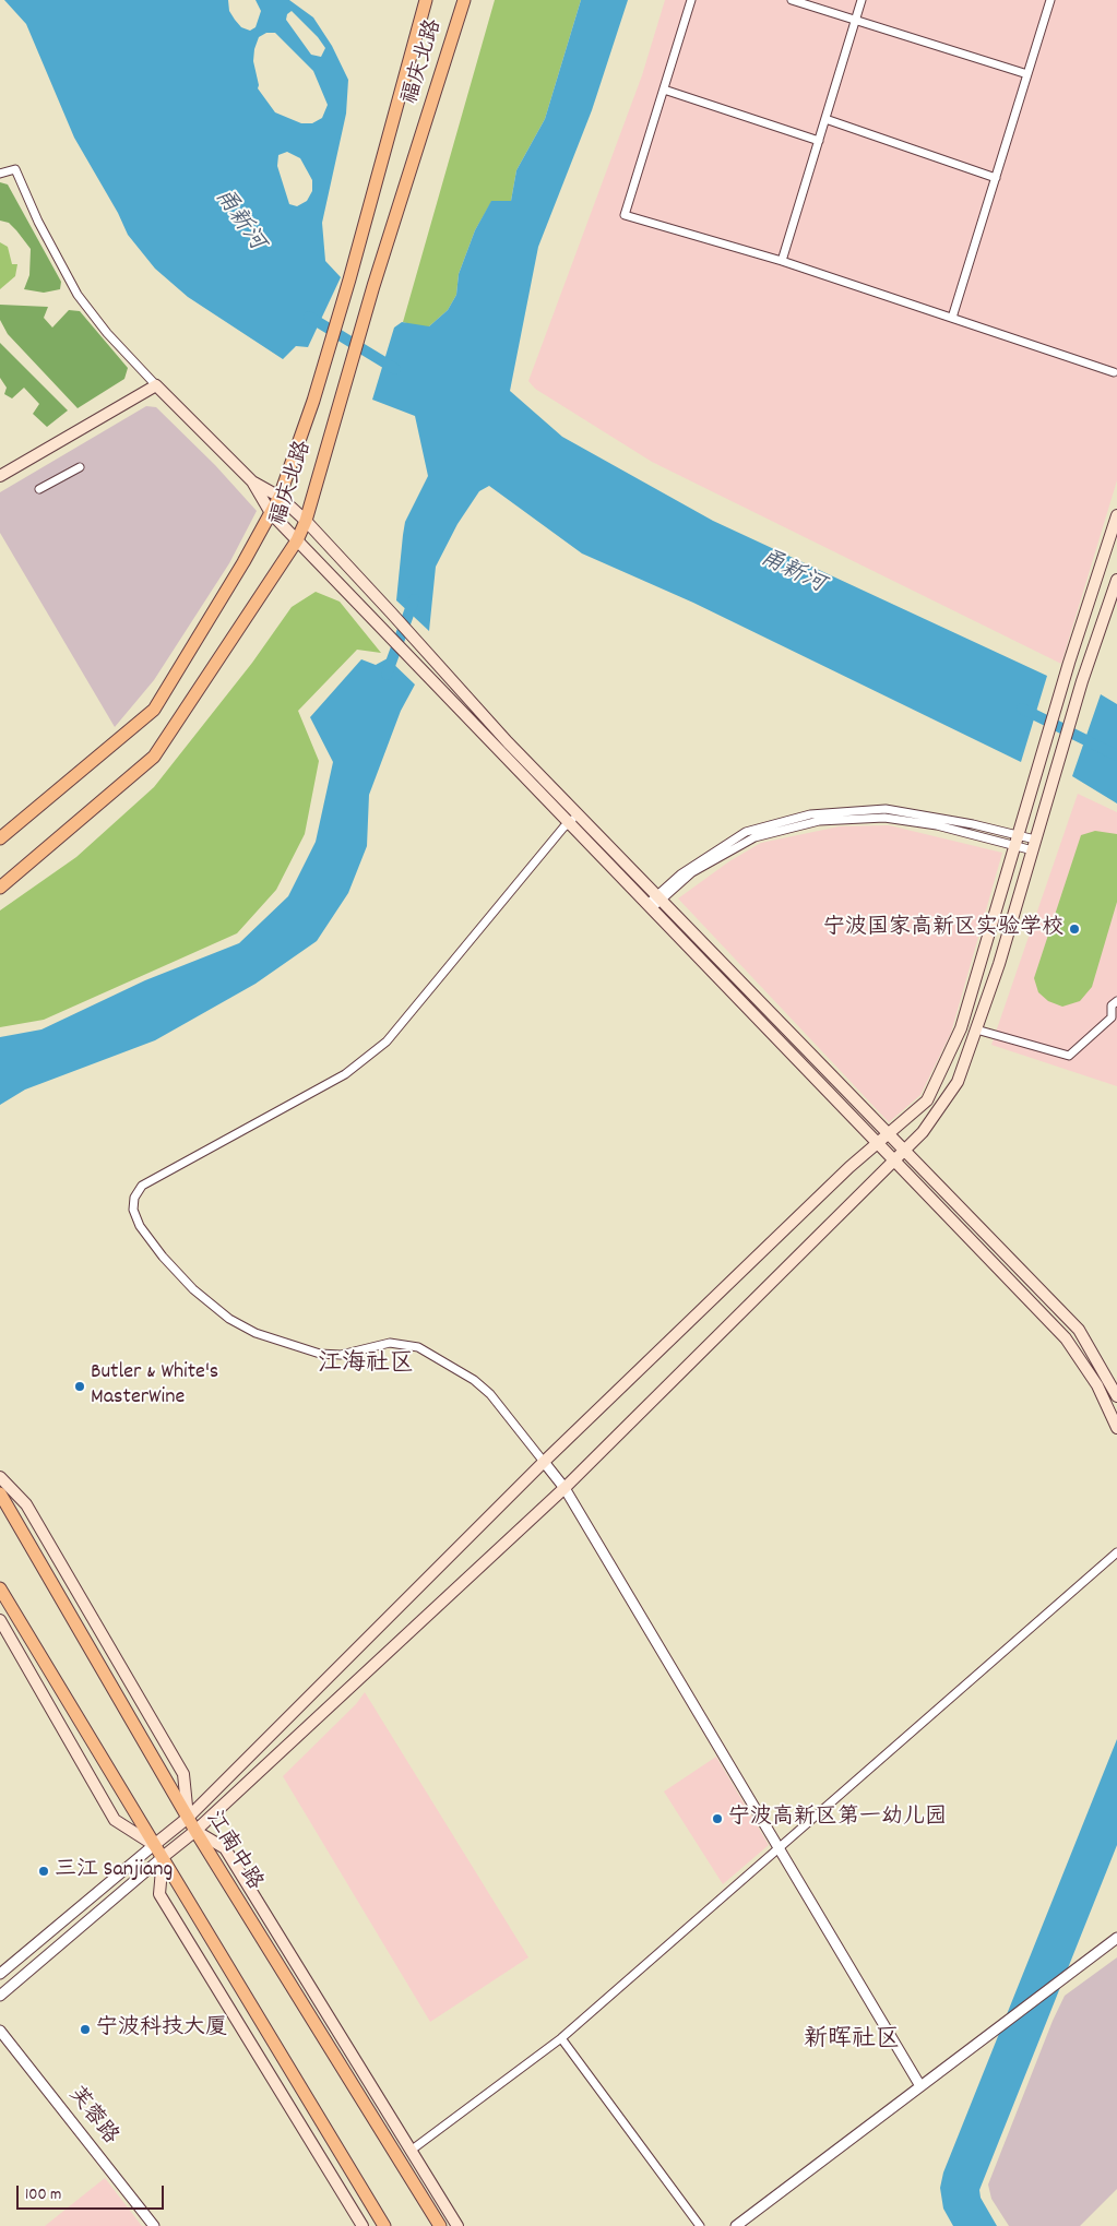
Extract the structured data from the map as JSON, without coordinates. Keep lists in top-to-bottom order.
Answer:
{
  "streets": {
    "main road": ["福庆北路", "江南中路"],
    "street": ["芙蓉路"]
  },
  "districts": ["江海社区", "新晖社区"],
  "water": ["甬新河"],
  "places": [
    "宁波国家高新区实验学校",
    "Butler & White's MasterWine",
    "宁波高新区第一幼儿园",
    "三江 Sanjiang",
    "宁波科技大厦"
  ],
  "scale_bar": "100 m"
}
